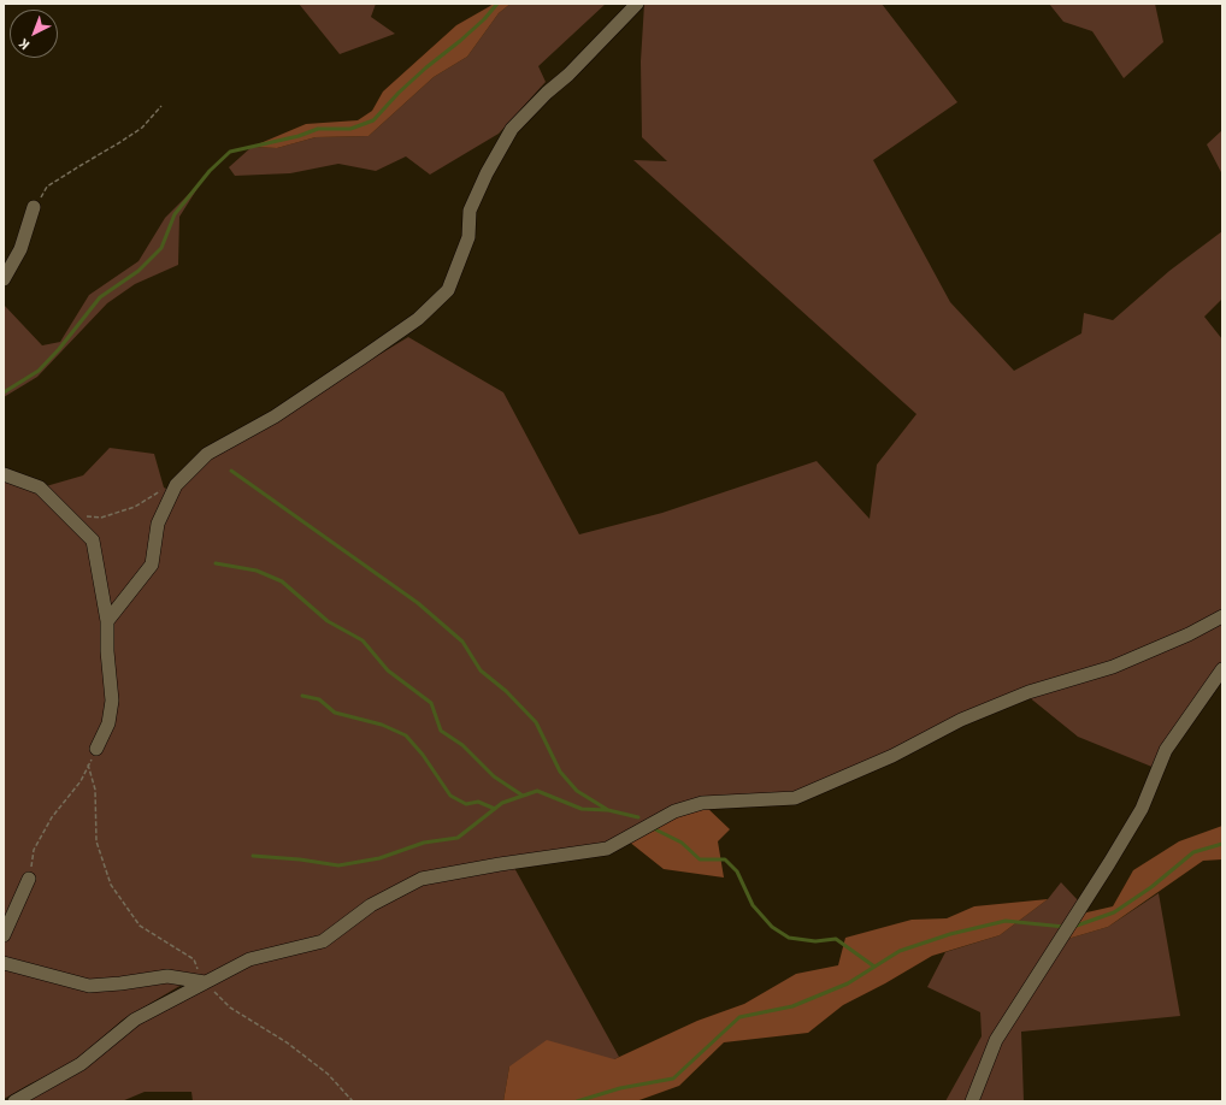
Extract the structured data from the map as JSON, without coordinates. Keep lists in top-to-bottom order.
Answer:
{
  "north": "bottom left"
}
